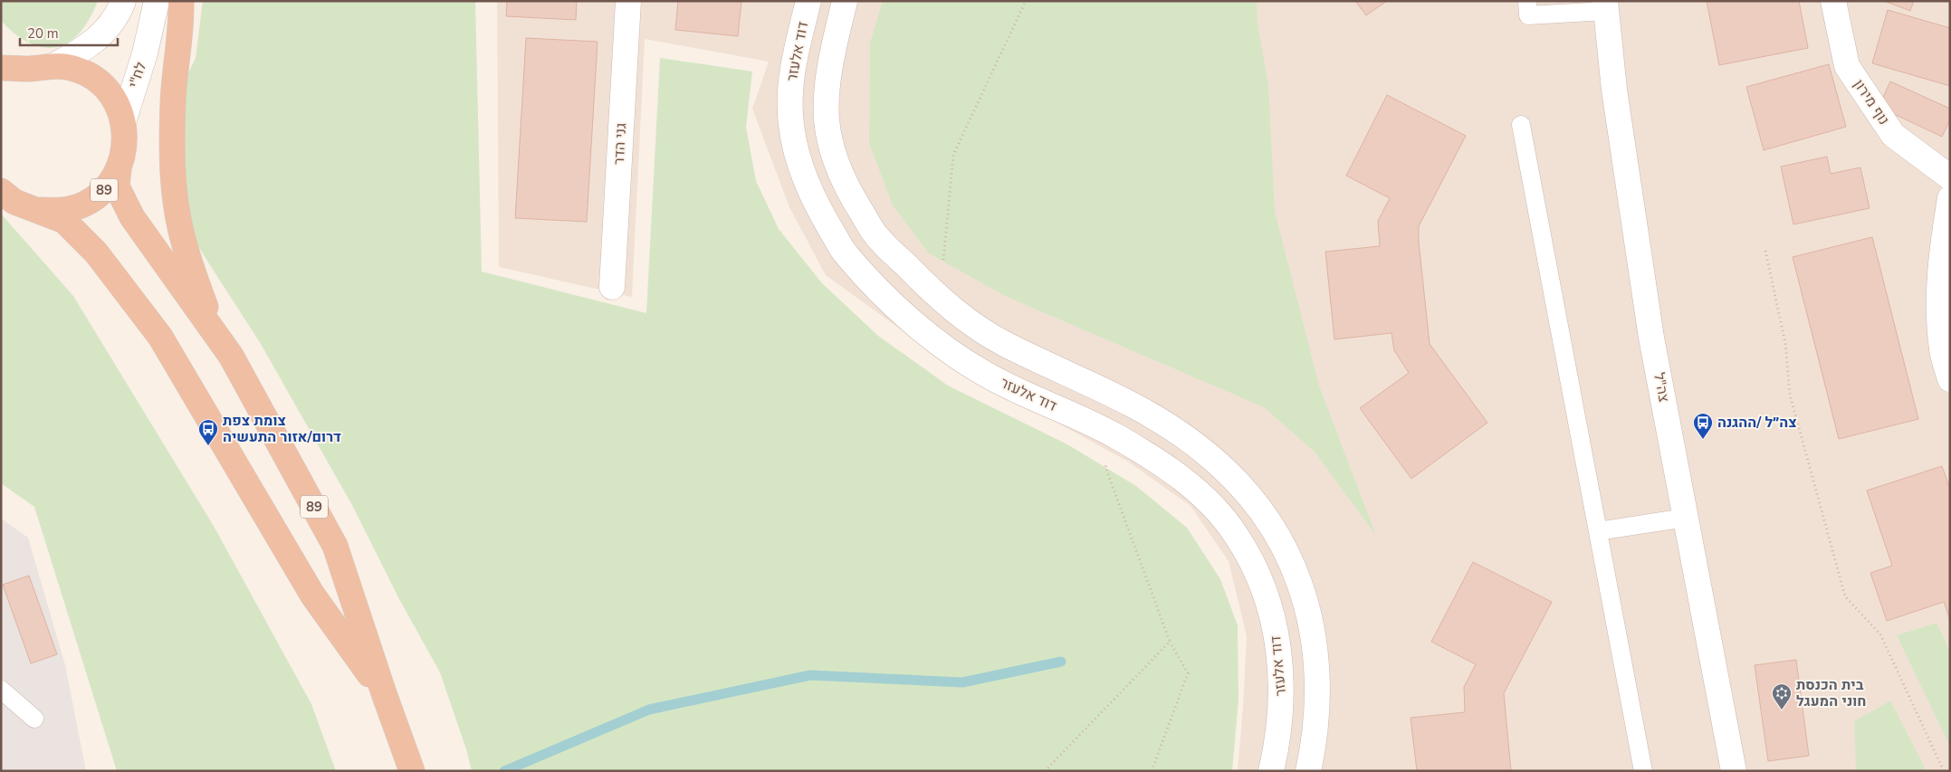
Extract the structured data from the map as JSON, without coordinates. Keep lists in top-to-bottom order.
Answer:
{
  "streets": {
    "highway": ["89"],
    "street": [
      "דוד אלעזר",
      "לח\"י",
      "נוף מירון",
      "גני הדר",
      "צה\"ל"
    ]
  },
  "crossings": [
    ["לח\"י", "89"]
  ],
  "places": {
    "bus stop": ["צה״ל /ההגנה", "צומת צפת דרום/אזור התעשיה"],
    "synagogue": ["בית הכנסת חוני המעגל"]
  },
  "scale_bar": "20 m"
}
